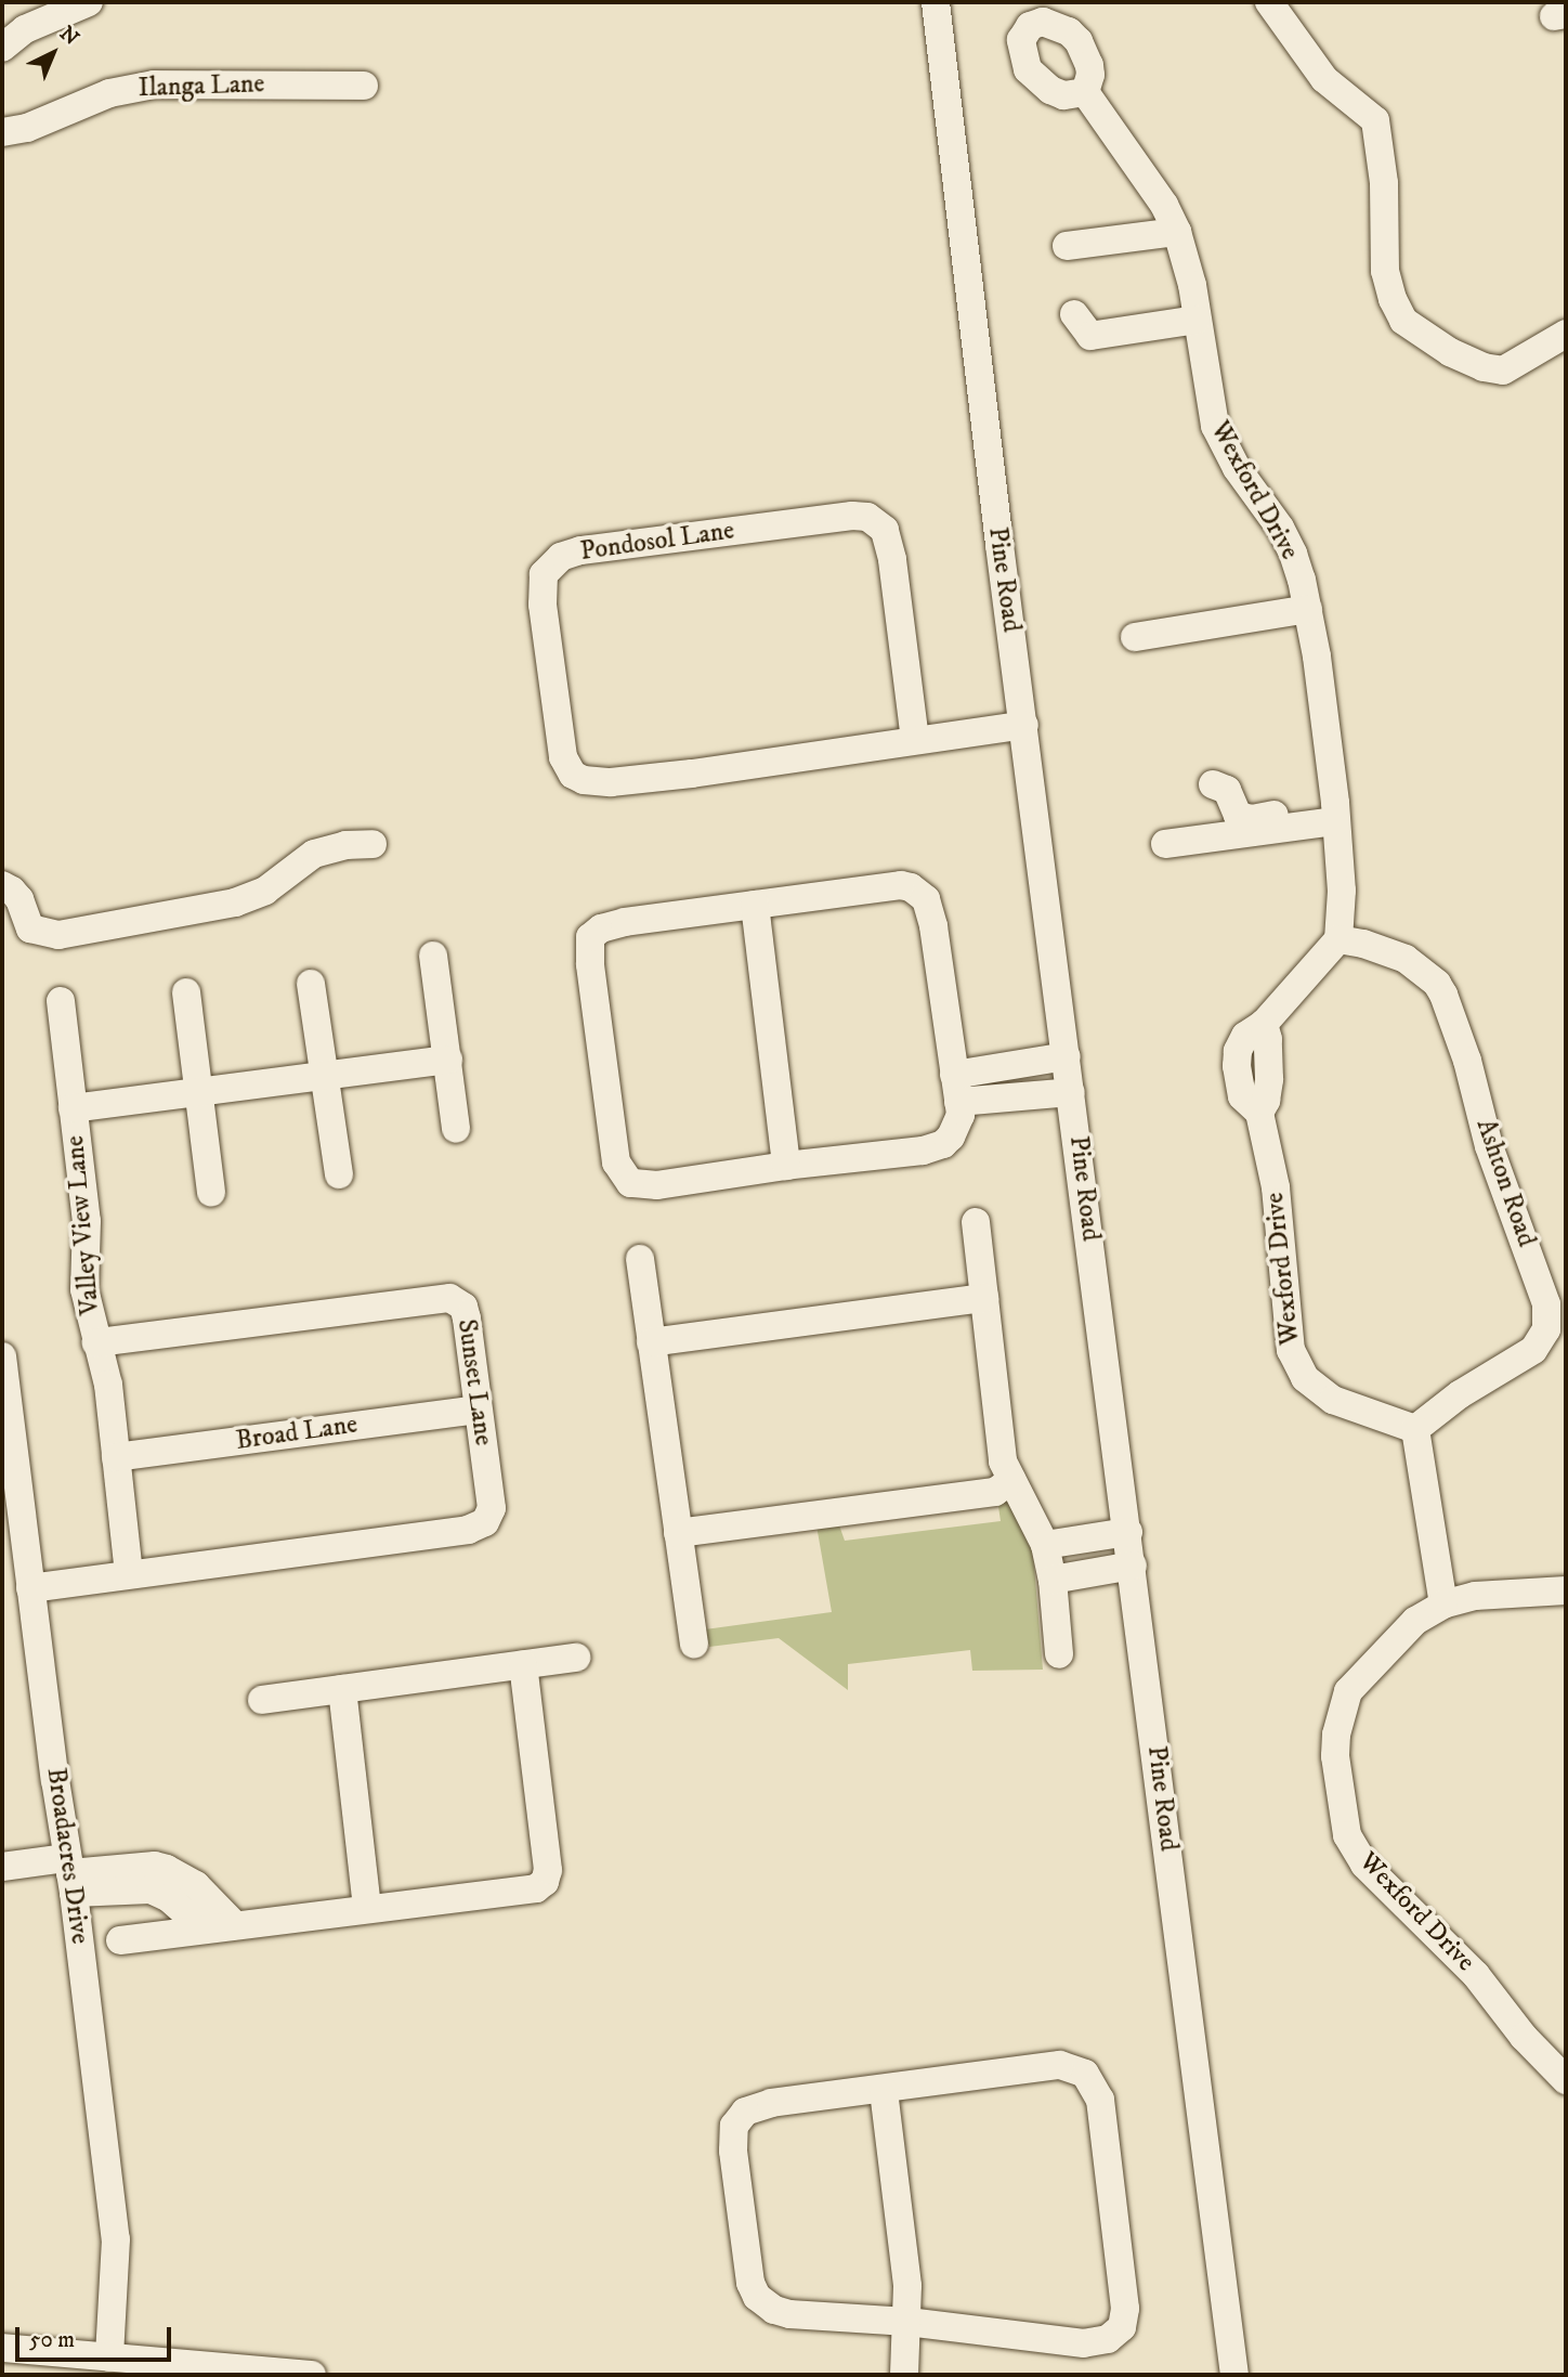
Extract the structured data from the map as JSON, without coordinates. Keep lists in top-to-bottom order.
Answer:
{
  "streets": {
    "street": [
      "Ilanga Lane",
      "Wexford Drive",
      "Pondosol Lane",
      "Pine Road",
      "Ashton Road",
      "Valley View Lane",
      "Sunset Lane",
      "Broad Lane",
      "Broadacres Drive"
    ]
  },
  "crossings": [
    ["Wexford Drive", "Ashton Road"],
    ["Pondosol Lane", "Pine Road"],
    ["Valley View Lane", "Sunset Lane"],
    ["Sunset Lane", "Broad Lane"],
    ["Sunset Lane", "Broadacres Drive"]
  ],
  "scale_bar": "50 m",
  "north": "top right"
}
